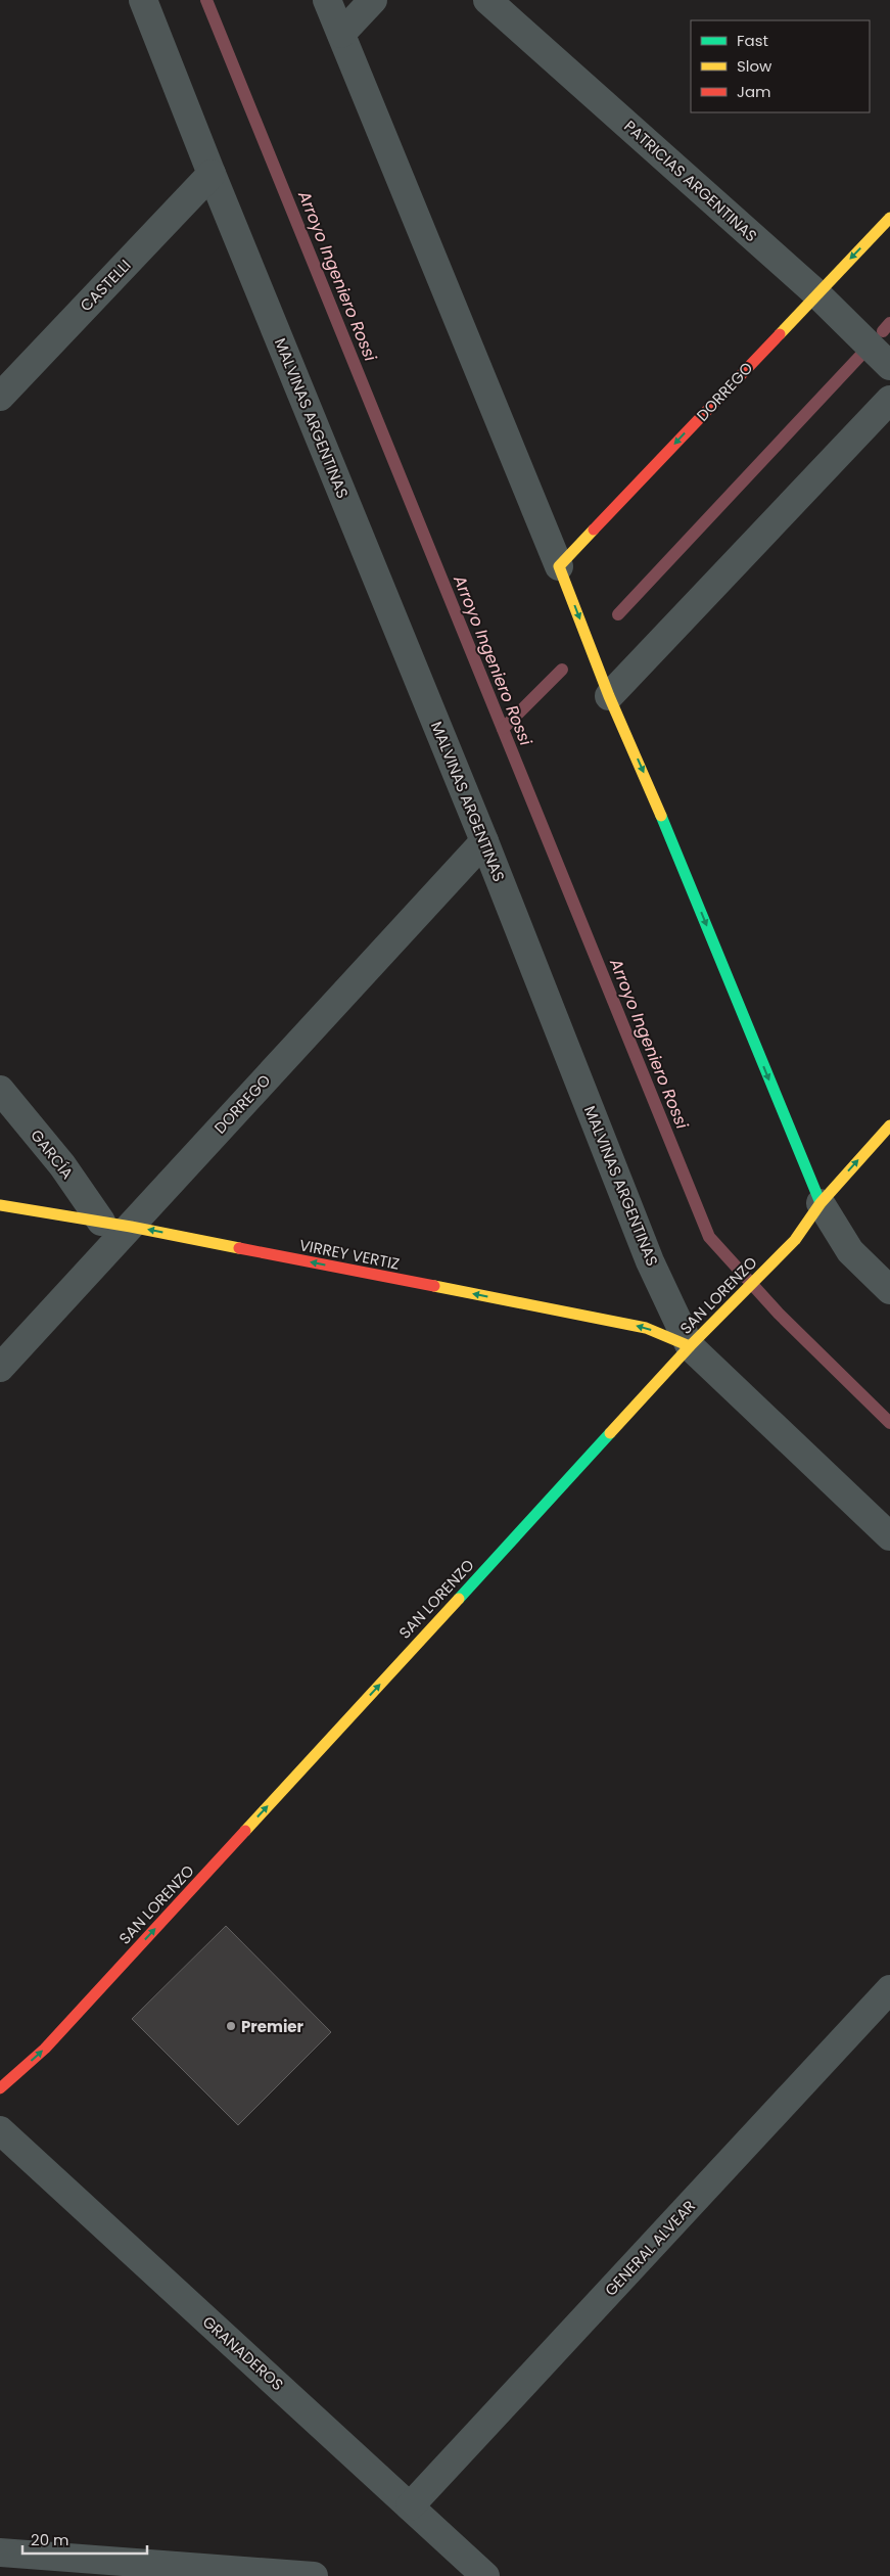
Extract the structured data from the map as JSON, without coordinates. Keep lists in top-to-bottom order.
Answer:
{
  "streets": {
    "street": [
      "PATRICIAS ARGENTINAS",
      "CASTELLI",
      "DORREGO",
      "MALVINAS ARGENTINAS",
      "GARCÍA",
      "VIRREY VERTIZ",
      "SAN LORENZO",
      "GENERAL ALVEAR",
      "GRANADEROS"
    ]
  },
  "crossings": [
    ["PATRICIAS ARGENTINAS", "DORREGO"],
    ["CASTELLI", "MALVINAS ARGENTINAS"],
    ["DORREGO", "MALVINAS ARGENTINAS"],
    ["DORREGO", "VIRREY VERTIZ"],
    ["MALVINAS ARGENTINAS", "VIRREY VERTIZ"],
    ["MALVINAS ARGENTINAS", "SAN LORENZO"],
    ["GARCÍA", "VIRREY VERTIZ"],
    ["VIRREY VERTIZ", "SAN LORENZO"],
    ["GENERAL ALVEAR", "GRANADEROS"]
  ],
  "one_way": ["DORREGO", "VIRREY VERTIZ", "SAN LORENZO"],
  "water": ["Arroyo Ingeniero Rossi"],
  "places": ["Premier"],
  "legend": ["Fast", "Slow", "Jam"],
  "scale_bar": "20 m"
}
